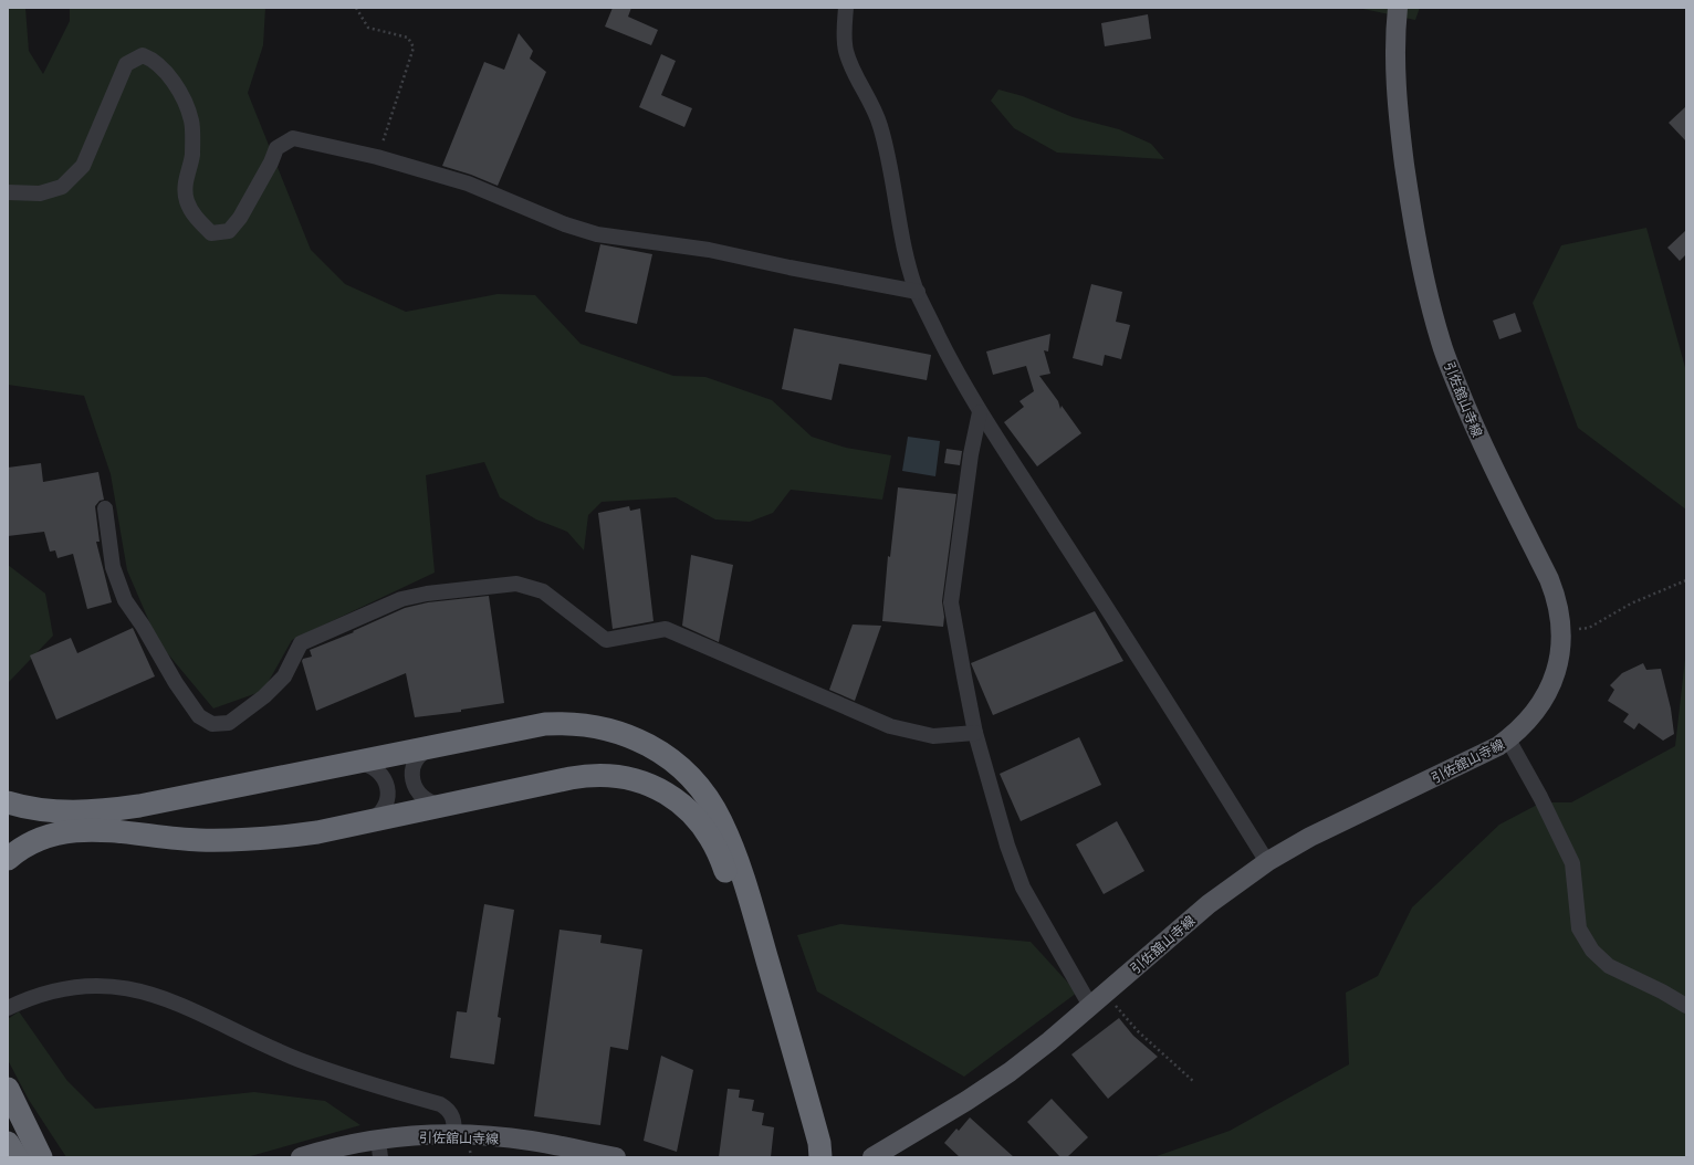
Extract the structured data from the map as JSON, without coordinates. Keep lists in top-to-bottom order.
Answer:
{
  "streets": {
    "main road": ["引佐舘山寺線"]
  }
}
